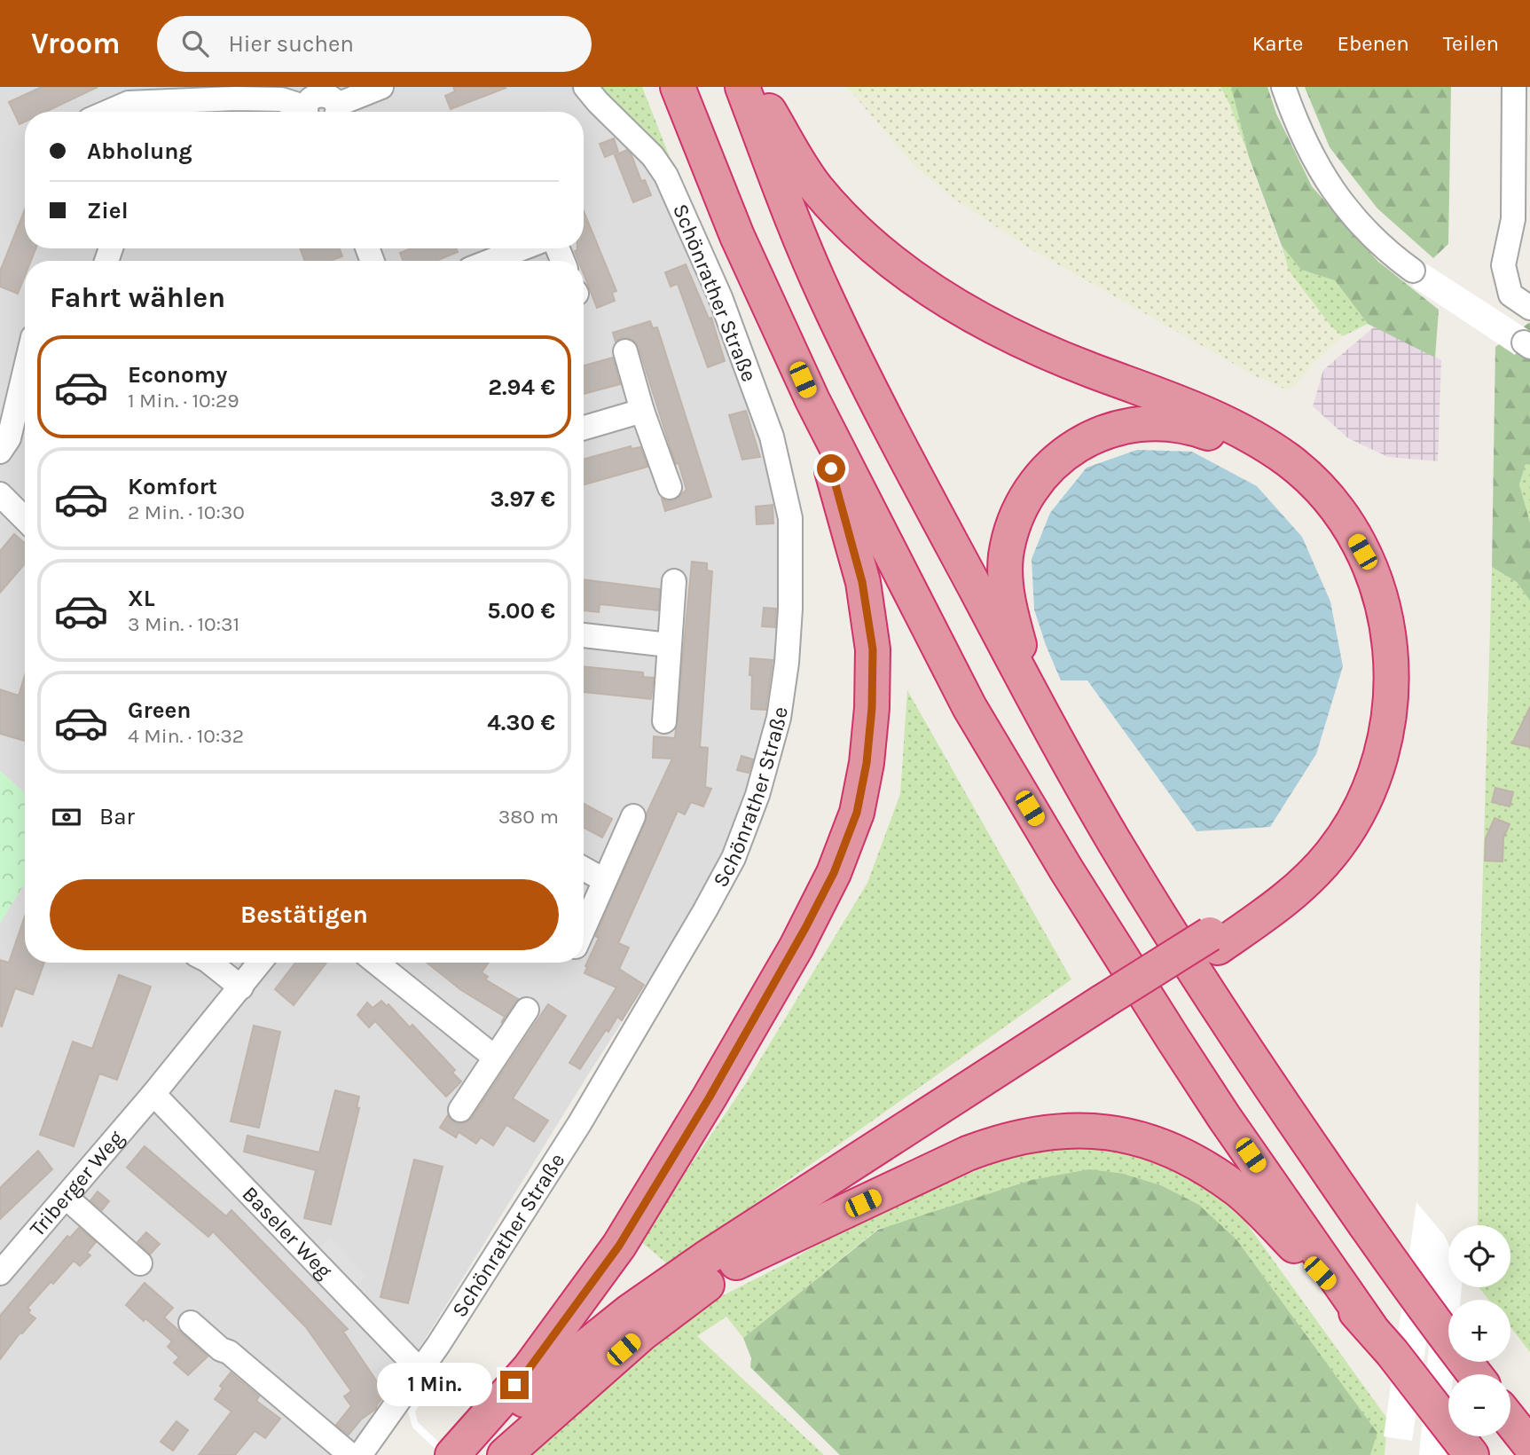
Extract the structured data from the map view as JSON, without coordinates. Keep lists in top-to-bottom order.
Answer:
{
  "streets": {
    "street": ["Schönrather Straße", "Triberger Weg", "Baseler Weg"]
  },
  "crossings": [
    ["Schönrather Straße", "Baseler Weg"],
    ["Triberger Weg", "Baseler Weg"]
  ],
  "page": {
    "header": "Vroom",
    "search": "Hier suchen",
    "nav": ["Karte", "Ebenen", "Teilen"],
    "banner": ["Abholung", "Ziel"],
    "heading": "Fahrt wählen",
    "list": [
      {
        "name": "Economy",
        "note": "1 Min. · 10:29",
        "value": "2.94 €"
      },
      {
        "name": "Komfort",
        "note": "2 Min. · 10:30",
        "value": "3.97 €"
      },
      {
        "name": "XL",
        "note": "3 Min. · 10:31",
        "value": "5.00 €"
      },
      {
        "name": "Green",
        "note": "4 Min. · 10:32",
        "value": "4.30 €"
      }
    ],
    "pay": ["Bar", "380 m"],
    "buttons": "Bestätigen",
    "map_buttons": ["+", "−"],
    "bubble": "1 Min."
  }
}
